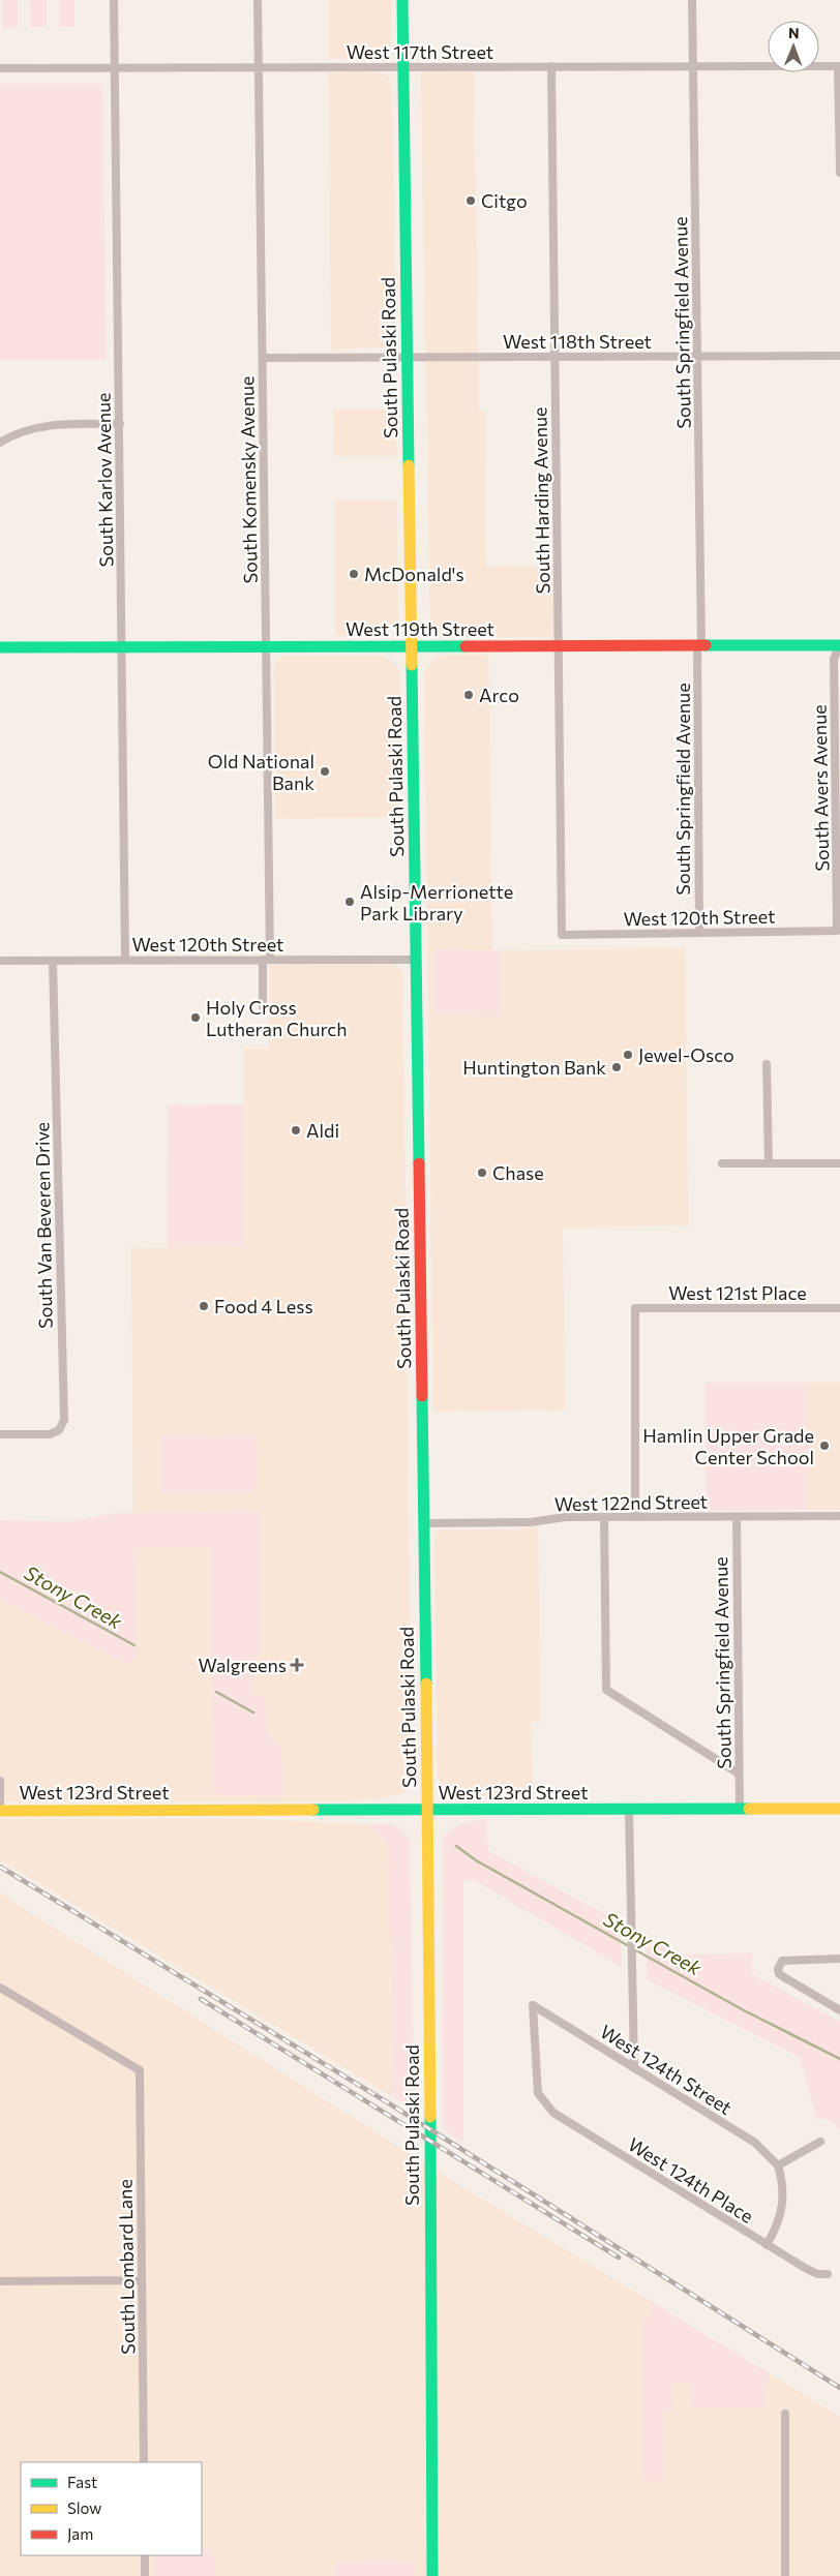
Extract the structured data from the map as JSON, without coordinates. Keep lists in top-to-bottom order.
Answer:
{
  "streets": {
    "main road": ["South Pulaski Road", "West 119th Street", "West 123rd Street"],
    "street": [
      "West 117th Street",
      "South Springfield Avenue",
      "West 118th Street",
      "South Karlov Avenue",
      "South Komensky Avenue",
      "South Harding Avenue",
      "South Avers Avenue",
      "West 120th Street",
      "South Van Beveren Drive",
      "West 121st Place",
      "West 122nd Street",
      "West 124th Street",
      "West 124th Place",
      "South Lombard Lane"
    ]
  },
  "crossings": [
    ["West 117th Street", "South Springfield Avenue"],
    ["West 117th Street", "South Pulaski Road"],
    ["West 117th Street", "South Karlov Avenue"],
    ["West 117th Street", "South Komensky Avenue"],
    ["West 117th Street", "South Harding Avenue"],
    ["South Springfield Avenue", "West 118th Street"],
    ["South Springfield Avenue", "West 119th Street"],
    ["South Springfield Avenue", "West 120th Street"],
    ["South Springfield Avenue", "West 122nd Street"],
    ["South Springfield Avenue", "West 123rd Street"],
    ["West 118th Street", "South Pulaski Road"],
    ["West 118th Street", "South Komensky Avenue"],
    ["West 118th Street", "South Harding Avenue"],
    ["South Pulaski Road", "West 119th Street"],
    ["South Pulaski Road", "West 120th Street"],
    ["South Pulaski Road", "West 122nd Street"],
    ["South Pulaski Road", "West 123rd Street"],
    ["South Karlov Avenue", "West 119th Street"],
    ["South Karlov Avenue", "West 120th Street"],
    ["South Komensky Avenue", "West 119th Street"],
    ["South Komensky Avenue", "West 120th Street"],
    ["South Harding Avenue", "West 119th Street"],
    ["South Harding Avenue", "West 120th Street"],
    ["West 119th Street", "South Avers Avenue"],
    ["South Avers Avenue", "West 120th Street"],
    ["West 120th Street", "South Van Beveren Drive"],
    ["West 121st Place", "West 122nd Street"],
    ["West 124th Street", "West 124th Place"]
  ],
  "water": ["Stony Creek"],
  "places": {
    "other": [
      "Citgo",
      "McDonald's",
      "Arco",
      "Old National Bank",
      "Alsip-Merrionette Park Library",
      "Holy Cross Lutheran Church",
      "Jewel-Osco",
      "Huntington Bank",
      "Aldi",
      "Chase",
      "Food 4 Less",
      "Hamlin Upper Grade Center School"
    ],
    "health": ["Walgreens"]
  },
  "legend": ["Fast", "Slow", "Jam"],
  "north": "top"
}
